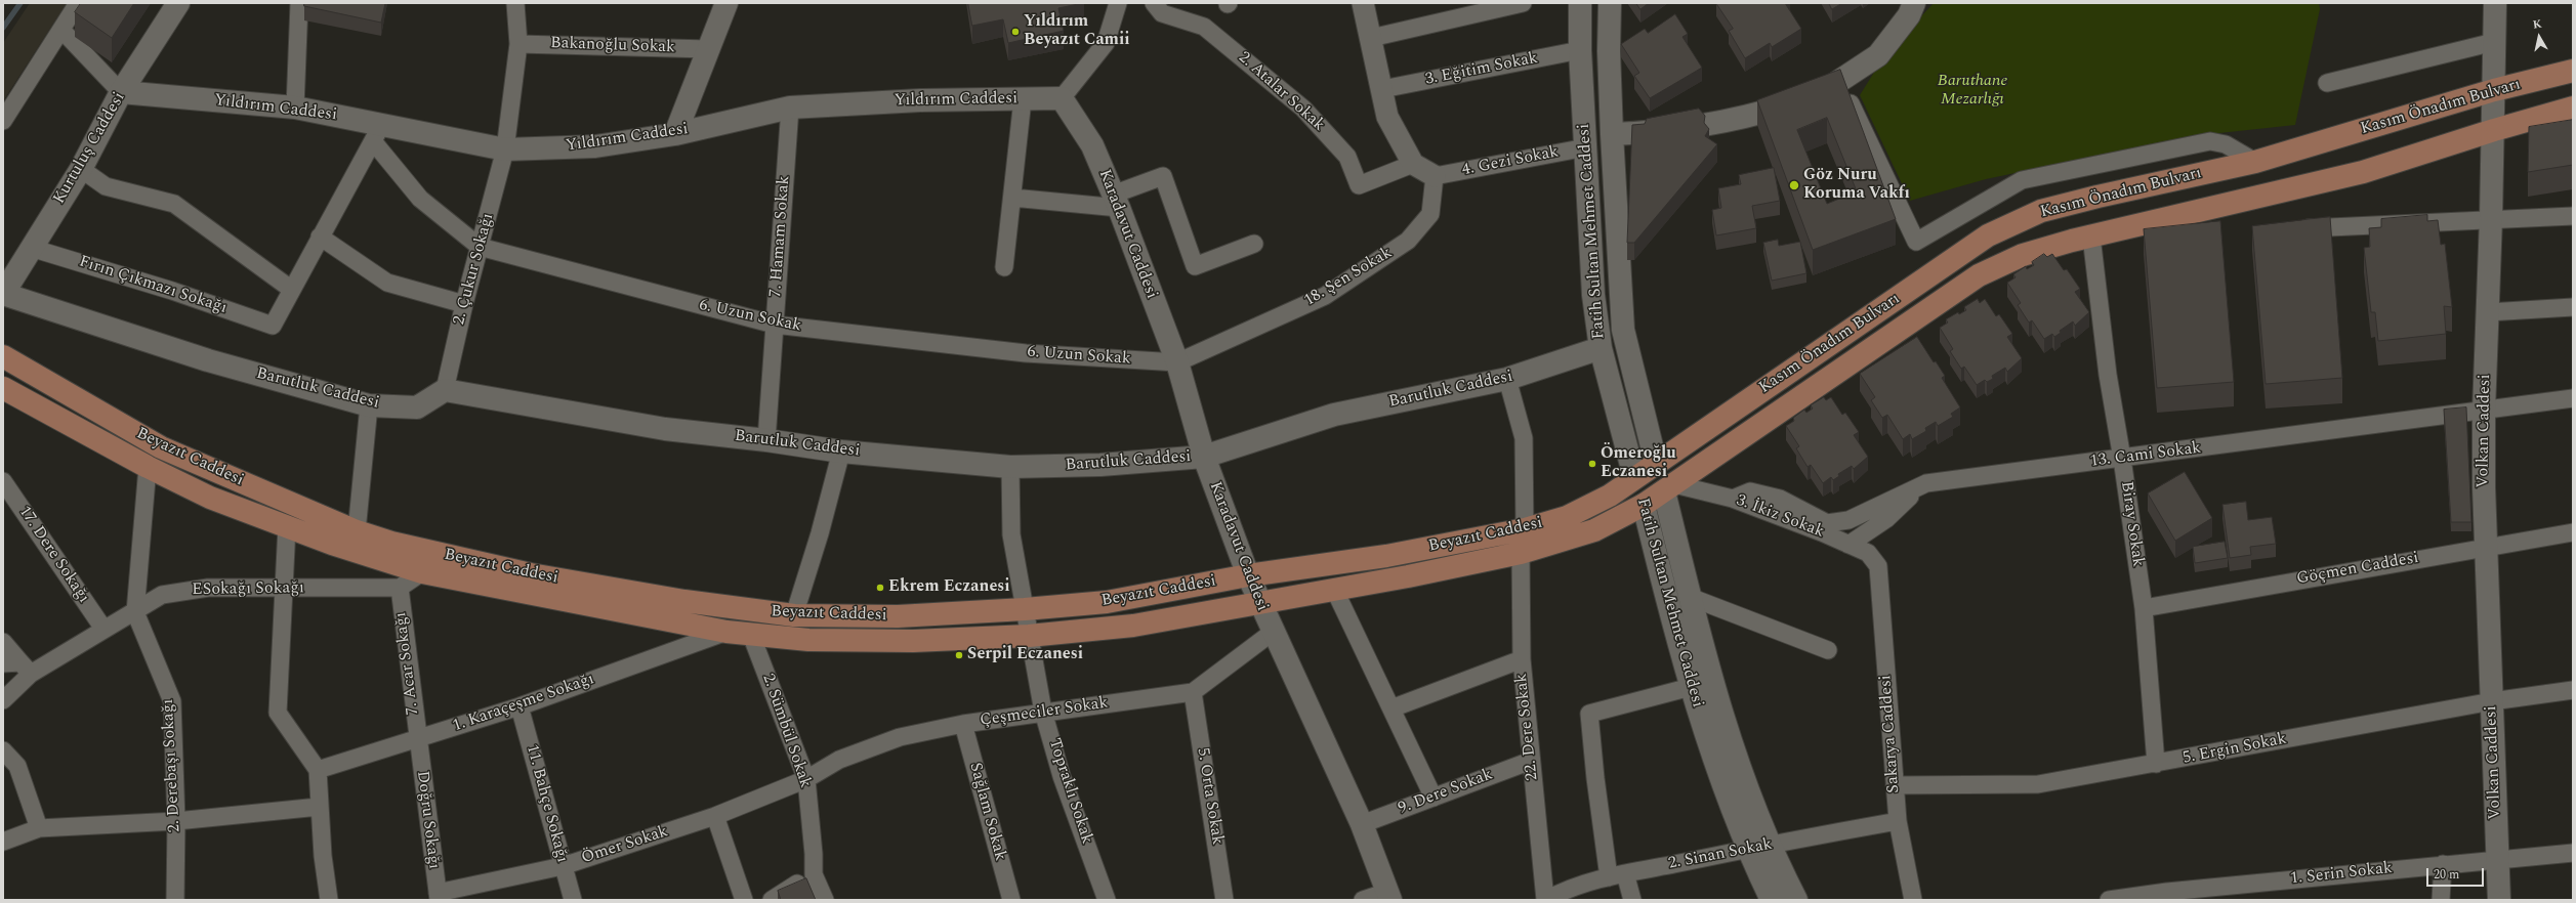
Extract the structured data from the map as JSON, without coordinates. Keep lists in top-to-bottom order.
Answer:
{
  "streets": {
    "main road": [
      "Yıldırım Caddesi",
      "Kasım Önadım Bulvarı",
      "Kurtuluş Caddesi",
      "Fatih Sultan Mehmet Caddesi",
      "Karadavut Caddesi",
      "Barutluk Caddesi",
      "Volkan Caddesi",
      "Beyazıt Caddesi"
    ],
    "street": [
      "Bakanoğlu Sokak",
      "3. Eğitim Sokak",
      "2. Atalar Sokak",
      "4. Gezi Sokak",
      "7. Hamam Sokak",
      "2. Çukur Sokağı",
      "18. Şen Sokak",
      "Fırın Çıkmazı Sokağı",
      "6. Uzun Sokak",
      "13. Cami Sokak",
      "3. İkiz Sokak",
      "Biray Sokak",
      "17. Dere Sokağı",
      "Göçmen Caddesi",
      "ESokağı Sokağı",
      "7. Acar Sokağı",
      "1. Karaçeşme Sokağı",
      "Çeşmeciler Sokak",
      "22. Dere Sokak",
      "2. Sümbül Sokak",
      "Sakarya Caddesi",
      "5. Ergin Sokak",
      "2. Derebaşı Sokağı",
      "Topraklı Sokak",
      "9. Dere Sokak",
      "5. Orta Sokak",
      "11. Bahçe Sokağı",
      "Sağlam Sokak",
      "Doğru Sokağı",
      "Ömer Sokak",
      "2. Sinan Sokak",
      "1. Serin Sokak"
    ]
  },
  "crossings": [
    ["Bakanoğlu Sokak", "2. Çukur Sokağı"],
    ["3. Eğitim Sokak", "Fatih Sultan Mehmet Caddesi"],
    ["Yıldırım Caddesi", "Kurtuluş Caddesi"],
    ["Yıldırım Caddesi", "Karadavut Caddesi"],
    ["Yıldırım Caddesi", "7. Hamam Sokak"],
    ["Yıldırım Caddesi", "2. Çukur Sokağı"],
    ["Yıldırım Caddesi", "6. Uzun Sokak"],
    ["Kasım Önadım Bulvarı", "Fatih Sultan Mehmet Caddesi"],
    ["Kasım Önadım Bulvarı", "Volkan Caddesi"],
    ["Kasım Önadım Bulvarı", "Beyazıt Caddesi"],
    ["Kasım Önadım Bulvarı", "3. İkiz Sokak"],
    ["Kasım Önadım Bulvarı", "Biray Sokak"],
    ["Kurtuluş Caddesi", "Fırın Çıkmazı Sokağı"],
    ["Kurtuluş Caddesi", "Barutluk Caddesi"],
    ["4. Gezi Sokak", "Fatih Sultan Mehmet Caddesi"],
    ["4. Gezi Sokak", "18. Şen Sokak"],
    ["Fatih Sultan Mehmet Caddesi", "Barutluk Caddesi"],
    ["Fatih Sultan Mehmet Caddesi", "Beyazıt Caddesi"],
    ["Fatih Sultan Mehmet Caddesi", "3. İkiz Sokak"],
    ["Fatih Sultan Mehmet Caddesi", "2. Sinan Sokak"],
    ["Karadavut Caddesi", "18. Şen Sokak"],
    ["Karadavut Caddesi", "6. Uzun Sokak"],
    ["Karadavut Caddesi", "Barutluk Caddesi"],
    ["Karadavut Caddesi", "Beyazıt Caddesi"],
    ["Karadavut Caddesi", "Çeşmeciler Sokak"],
    ["Karadavut Caddesi", "9. Dere Sokak"],
    ["7. Hamam Sokak", "6. Uzun Sokak"],
    ["7. Hamam Sokak", "Barutluk Caddesi"],
    ["2. Çukur Sokağı", "6. Uzun Sokak"],
    ["2. Çukur Sokağı", "Barutluk Caddesi"],
    ["18. Şen Sokak", "6. Uzun Sokak"],
    ["Barutluk Caddesi", "Topraklı Sokak"],
    ["Volkan Caddesi", "13. Cami Sokak"],
    ["Volkan Caddesi", "Göçmen Caddesi"],
    ["Volkan Caddesi", "5. Ergin Sokak"],
    ["Volkan Caddesi", "1. Serin Sokak"],
    ["13. Cami Sokak", "3. İkiz Sokak"],
    ["13. Cami Sokak", "Biray Sokak"],
    ["Beyazıt Caddesi", "1. Karaçeşme Sokağı"],
    ["Beyazıt Caddesi", "22. Dere Sokak"],
    ["Beyazıt Caddesi", "2. Sümbül Sokak"],
    ["Beyazıt Caddesi", "2. Derebaşı Sokağı"],
    ["Beyazıt Caddesi", "Topraklı Sokak"],
    ["3. İkiz Sokak", "Sakarya Caddesi"],
    ["Biray Sokak", "Göçmen Caddesi"],
    ["Biray Sokak", "5. Ergin Sokak"],
    ["17. Dere Sokağı", "ESokağı Sokağı"],
    ["ESokağı Sokağı", "7. Acar Sokağı"],
    ["ESokağı Sokağı", "2. Derebaşı Sokağı"],
    ["7. Acar Sokağı", "1. Karaçeşme Sokağı"],
    ["7. Acar Sokağı", "Doğru Sokağı"],
    ["1. Karaçeşme Sokağı", "11. Bahçe Sokağı"],
    ["1. Karaçeşme Sokağı", "Doğru Sokağı"],
    ["Çeşmeciler Sokak", "2. Sümbül Sokak"],
    ["Çeşmeciler Sokak", "Topraklı Sokak"],
    ["Çeşmeciler Sokak", "5. Orta Sokak"],
    ["Çeşmeciler Sokak", "Sağlam Sokak"],
    ["Çeşmeciler Sokak", "Ömer Sokak"],
    ["22. Dere Sokak", "9. Dere Sokak"],
    ["22. Dere Sokak", "2. Sinan Sokak"],
    ["2. Sümbül Sokak", "Ömer Sokak"],
    ["Sakarya Caddesi", "5. Ergin Sokak"],
    ["Sakarya Caddesi", "2. Sinan Sokak"],
    ["11. Bahçe Sokağı", "Ömer Sokak"],
    ["Doğru Sokağı", "Ömer Sokak"]
  ],
  "parks": ["Baruthane Mezarlığı"],
  "places": [
    "Yıldırım Beyazıt Camii",
    "Göz Nuru Koruma Vakfı",
    "Ömeroğlu Eczanesi",
    "Ekrem Eczanesi",
    "Serpil Eczanesi"
  ],
  "scale_bar": "20 m",
  "north": "top"
}
